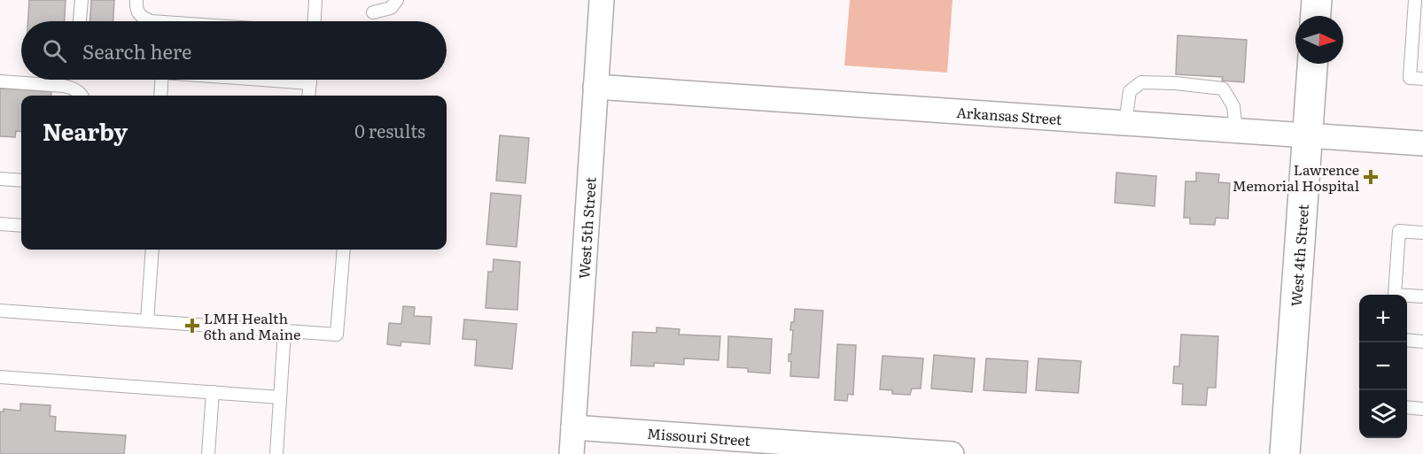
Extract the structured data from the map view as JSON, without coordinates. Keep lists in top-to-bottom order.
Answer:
{
  "streets": {
    "street": [
      "Arkansas Street",
      "West 5th Street",
      "West 4th Street",
      "Missouri Street"
    ]
  },
  "crossings": [
    ["Arkansas Street", "West 5th Street"],
    ["Arkansas Street", "West 4th Street"],
    ["West 5th Street", "Missouri Street"]
  ],
  "places": {
    "health": ["Lawrence Memorial Hospital", "LMH Health 6th and Maine"]
  },
  "north": "right",
  "page": {
    "search": "Search here",
    "heading": ["Nearby", "0 results"],
    "map_buttons": ["+", "−"]
  }
}
